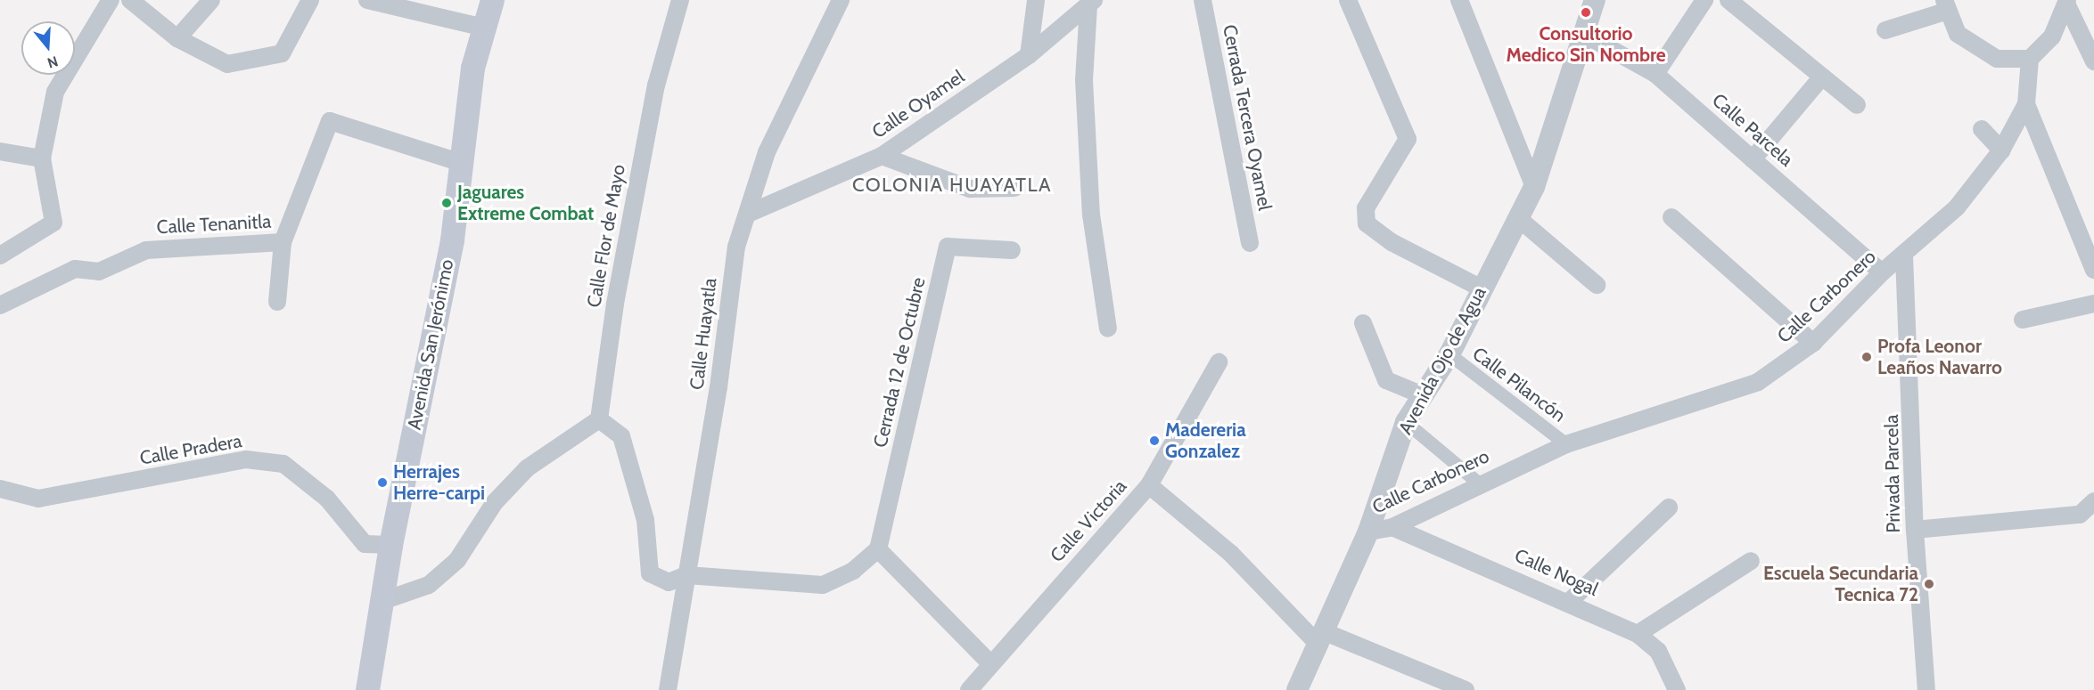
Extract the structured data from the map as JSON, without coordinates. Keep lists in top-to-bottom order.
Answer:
{
  "streets": {
    "main road": ["Avenida San Jerónimo"],
    "street": [
      "Calle Oyamel",
      "Cerrada Tercera Oyamel",
      "Calle Parcela",
      "Calle Tenanitla",
      "Calle Flor de Mayo",
      "Calle Carbonero",
      "Calle Huayatla",
      "Avenida Ojo de Agua",
      "Cerrada 12 de Octubre",
      "Calle Pilancón",
      "Calle Pradera",
      "Privada Parcela",
      "Calle Victoria",
      "Calle Nogal"
    ]
  },
  "crossings": [
    ["Calle Oyamel", "Calle Huayatla"],
    ["Calle Parcela", "Calle Carbonero"],
    ["Calle Parcela", "Avenida Ojo de Agua"],
    ["Calle Tenanitla", "Avenida San Jerónimo"],
    ["Calle Carbonero", "Avenida Ojo de Agua"],
    ["Calle Carbonero", "Calle Pilancón"],
    ["Calle Carbonero", "Privada Parcela"],
    ["Calle Carbonero", "Calle Nogal"],
    ["Avenida San Jerónimo", "Calle Pradera"],
    ["Avenida Ojo de Agua", "Calle Pilancón"],
    ["Avenida Ojo de Agua", "Calle Victoria"]
  ],
  "districts": ["COLONIA HUAYATLA"],
  "places": [
    "Consultorio Medico Sin Nombre",
    "Jaguares Extreme Combat",
    "Profa Leonor Leaños Navarro",
    "Madereria Gonzalez",
    "Herrajes Herre-carpi",
    "Escuela Secundaria Tecnica 72"
  ],
  "north": "bottom"
}
